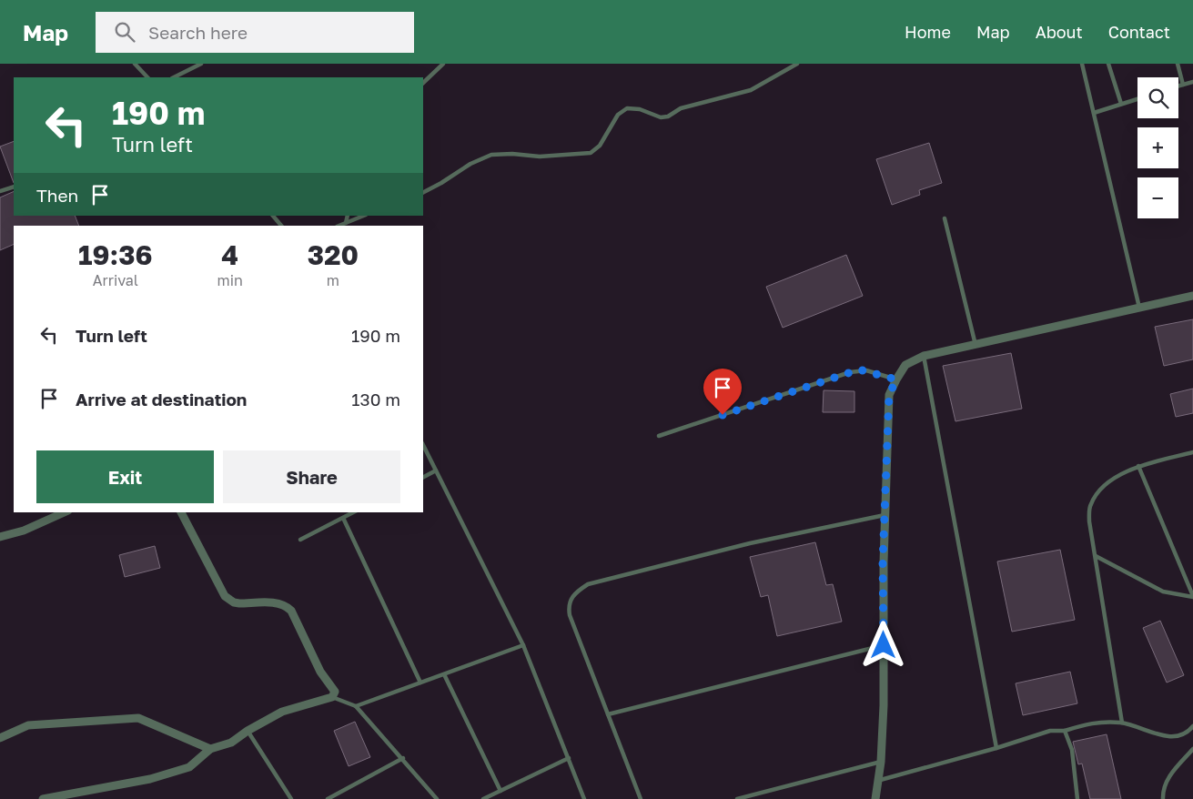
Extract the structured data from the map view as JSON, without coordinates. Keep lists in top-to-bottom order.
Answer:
{
  "page": {
    "header": "Map",
    "search": "Search here",
    "nav": [
      "Home",
      "Map",
      "About",
      "Contact"
    ],
    "map_buttons": ["+", "−"],
    "turn": ["190 m", "Turn left"],
    "then": "Then",
    "eta": [
      "19:36",
      "Arrival",
      "4",
      "min",
      "320",
      "m"
    ],
    "list": [
      {
        "name": "Turn left",
        "value": "190 m"
      },
      {
        "name": "Arrive at destination",
        "value": "130 m"
      }
    ],
    "buttons": ["Exit", "Share"]
  }
}
